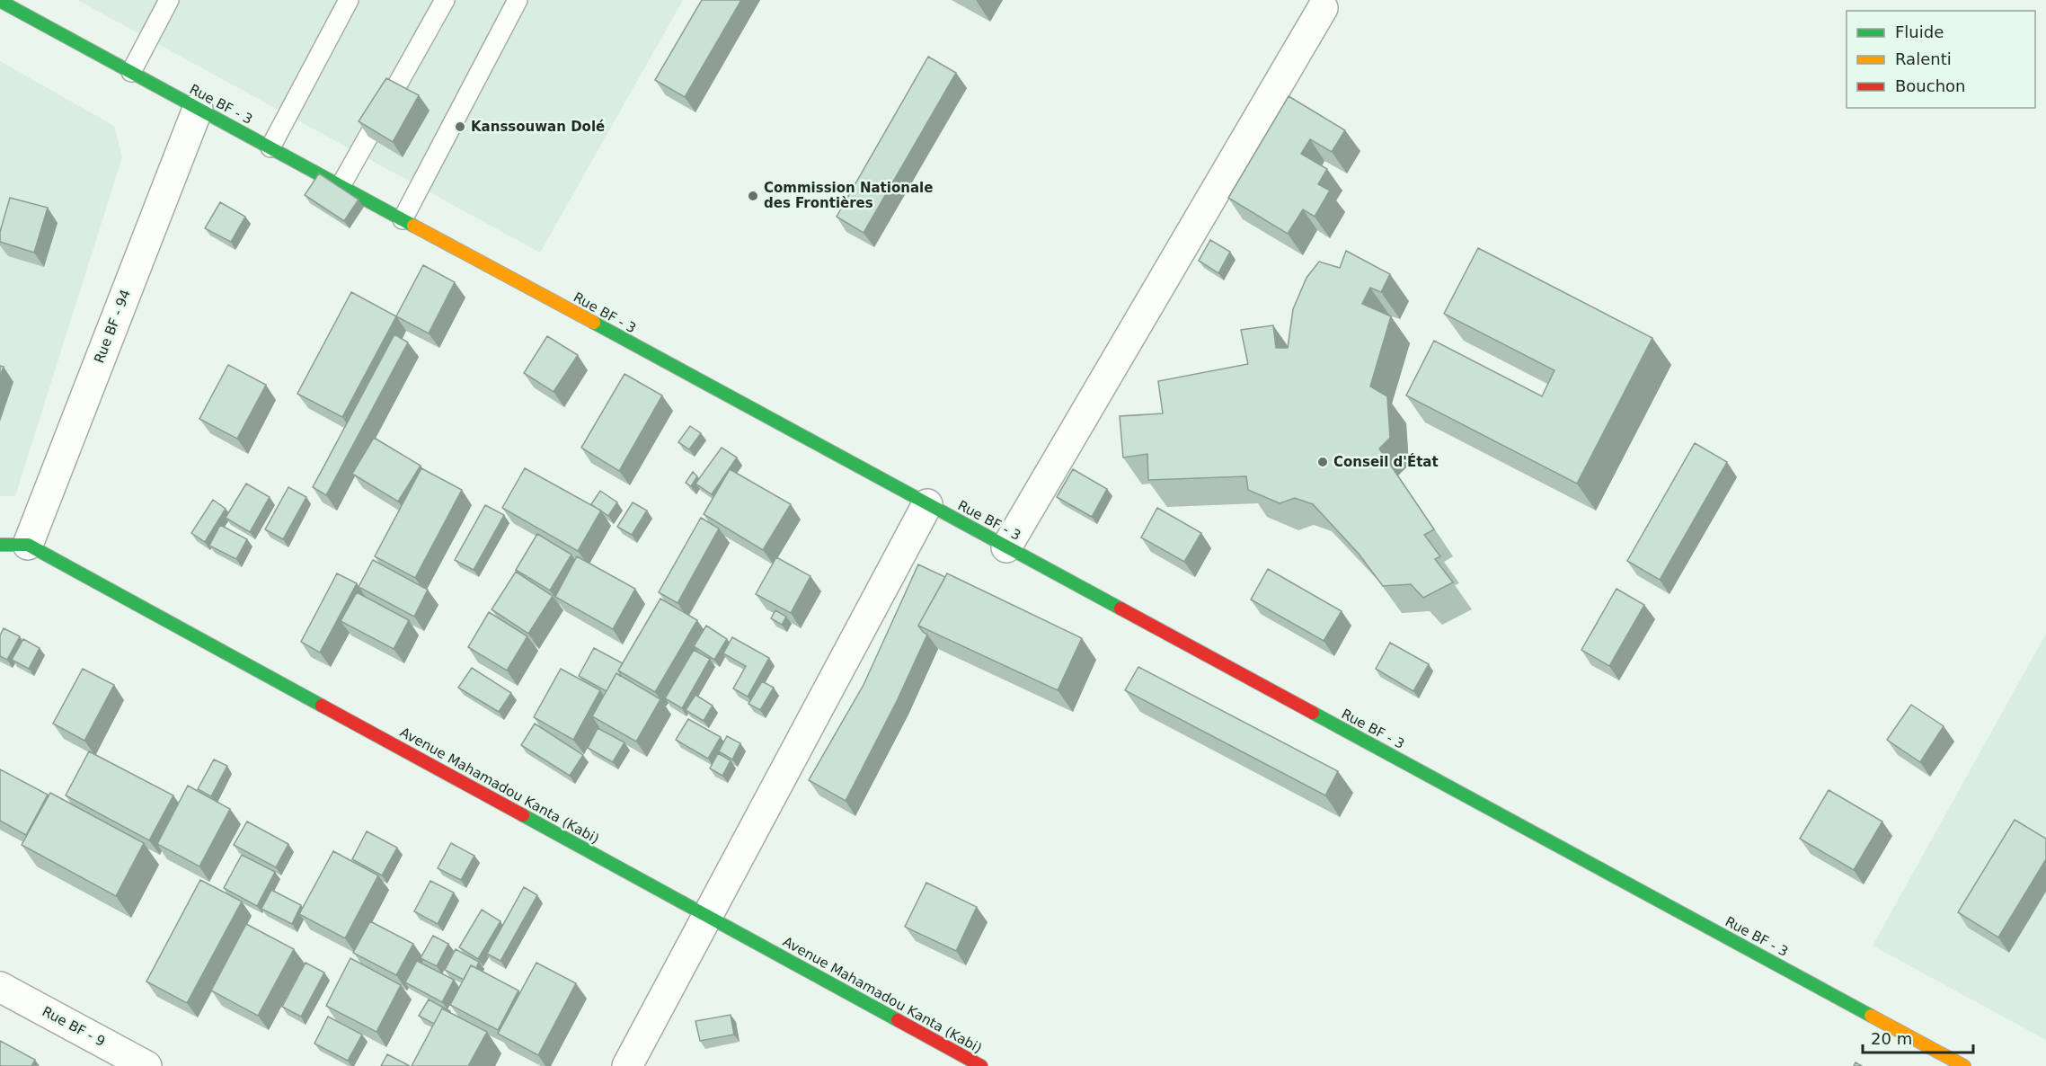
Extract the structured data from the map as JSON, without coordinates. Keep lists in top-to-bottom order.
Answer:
{
  "streets": {
    "street": [
      "Rue BF - 3",
      "Rue BF - 94",
      "Avenue Mahamadou Kanta (Kabi)",
      "Rue BF - 9"
    ]
  },
  "crossings": [
    ["Rue BF - 3", "Rue BF - 94"],
    ["Rue BF - 94", "Avenue Mahamadou Kanta (Kabi)"]
  ],
  "places": ["Kanssouwan Dolé", "Commission Nationale des Frontières", "Conseil d'État"],
  "legend": ["Fluide", "Ralenti", "Bouchon"],
  "scale_bar": "20 m"
}
